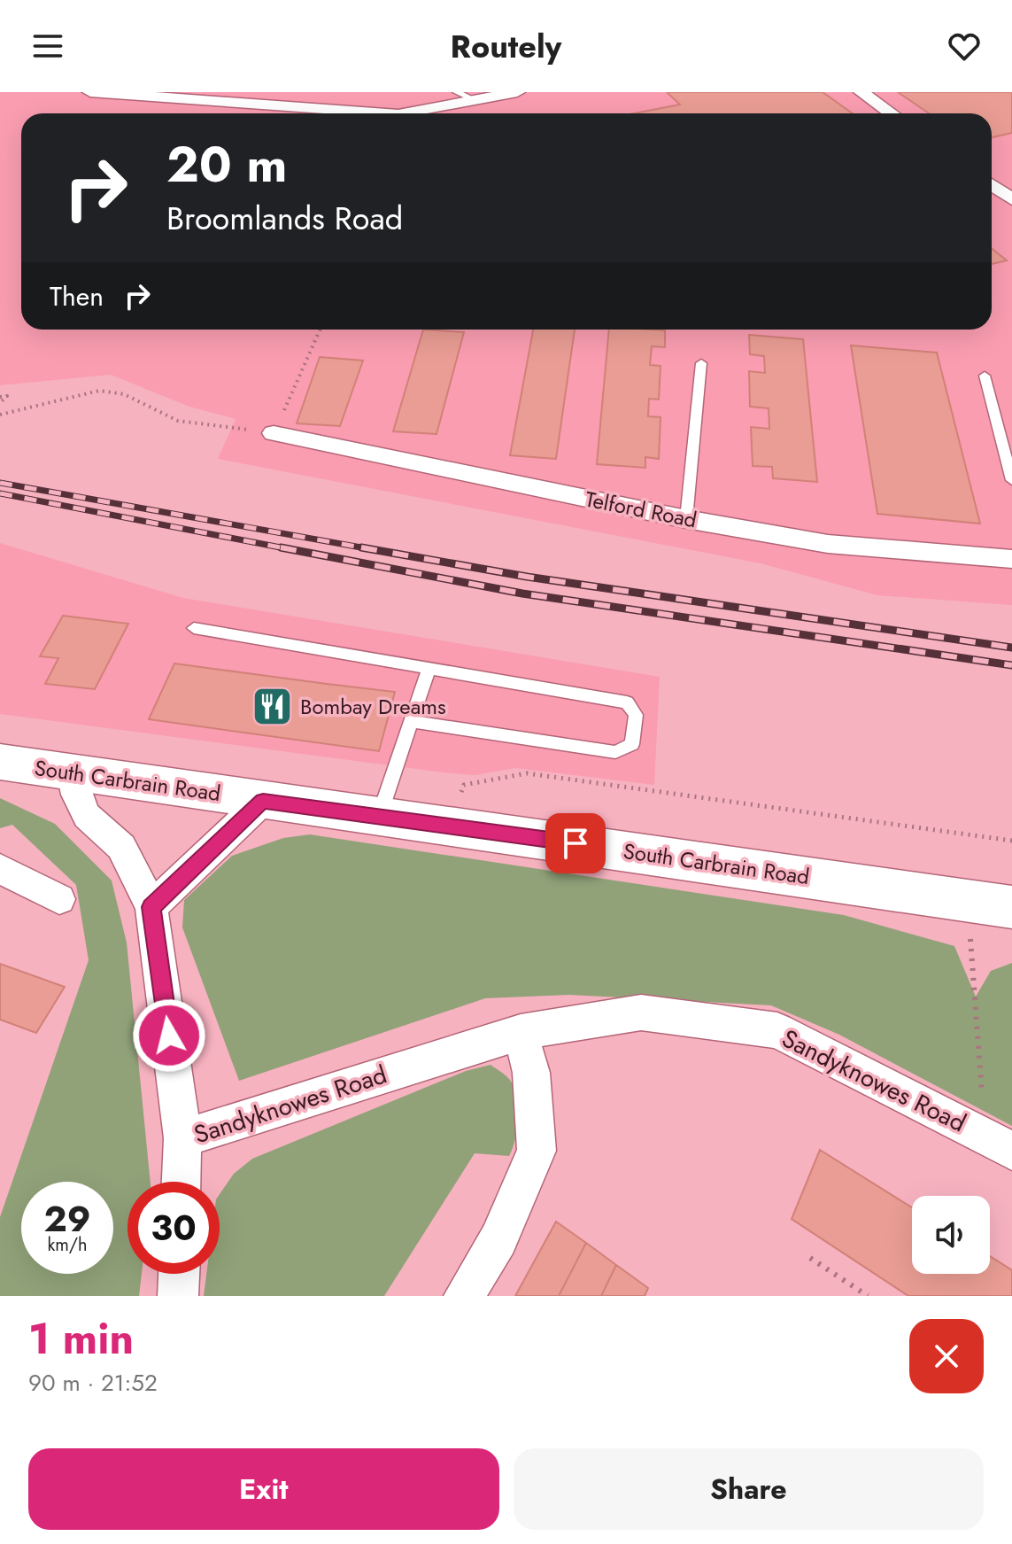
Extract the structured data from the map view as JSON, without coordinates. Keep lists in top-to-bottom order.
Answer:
{
  "streets": {
    "street": ["Telford Road", "South Carbrain Road", "Sandyknowes Road"]
  },
  "places": {
    "restaurant": ["Bombay Dreams"]
  },
  "page": {
    "header": "Routely",
    "turn": ["20 m", "Broomlands Road"],
    "then": "Then",
    "speed": "29 km/h",
    "limit": "30",
    "heading": ["1 min", "90 m · 21:52"],
    "buttons": ["Exit", "Share"]
  }
}
